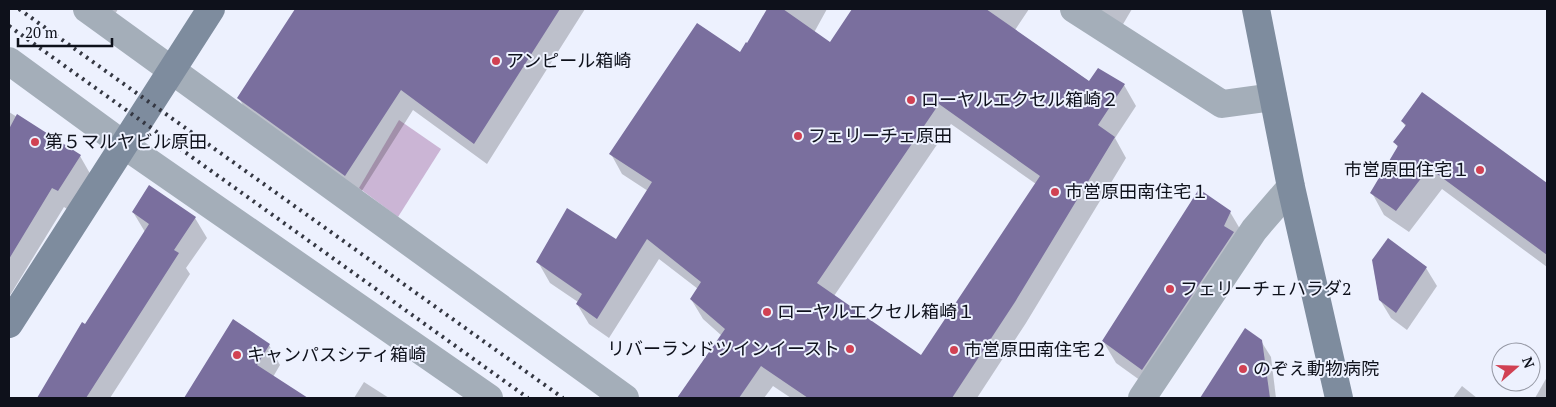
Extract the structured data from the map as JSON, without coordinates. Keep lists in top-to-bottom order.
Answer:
{
  "places": [
    "アンピール箱崎",
    "ローヤルエクセル箱崎２",
    "フェリーチェ原田",
    "第５マルヤビル原田",
    "市営原田住宅１",
    "市営原田南住宅１",
    "フェリーチェハラダ2",
    "ローヤルエクセル箱崎１",
    "リバーランドツインイースト",
    "市営原田南住宅２",
    "キャンパスシティ箱崎",
    "のぞえ動物病院"
  ],
  "scale_bar": "20 m",
  "north": "right"
}
